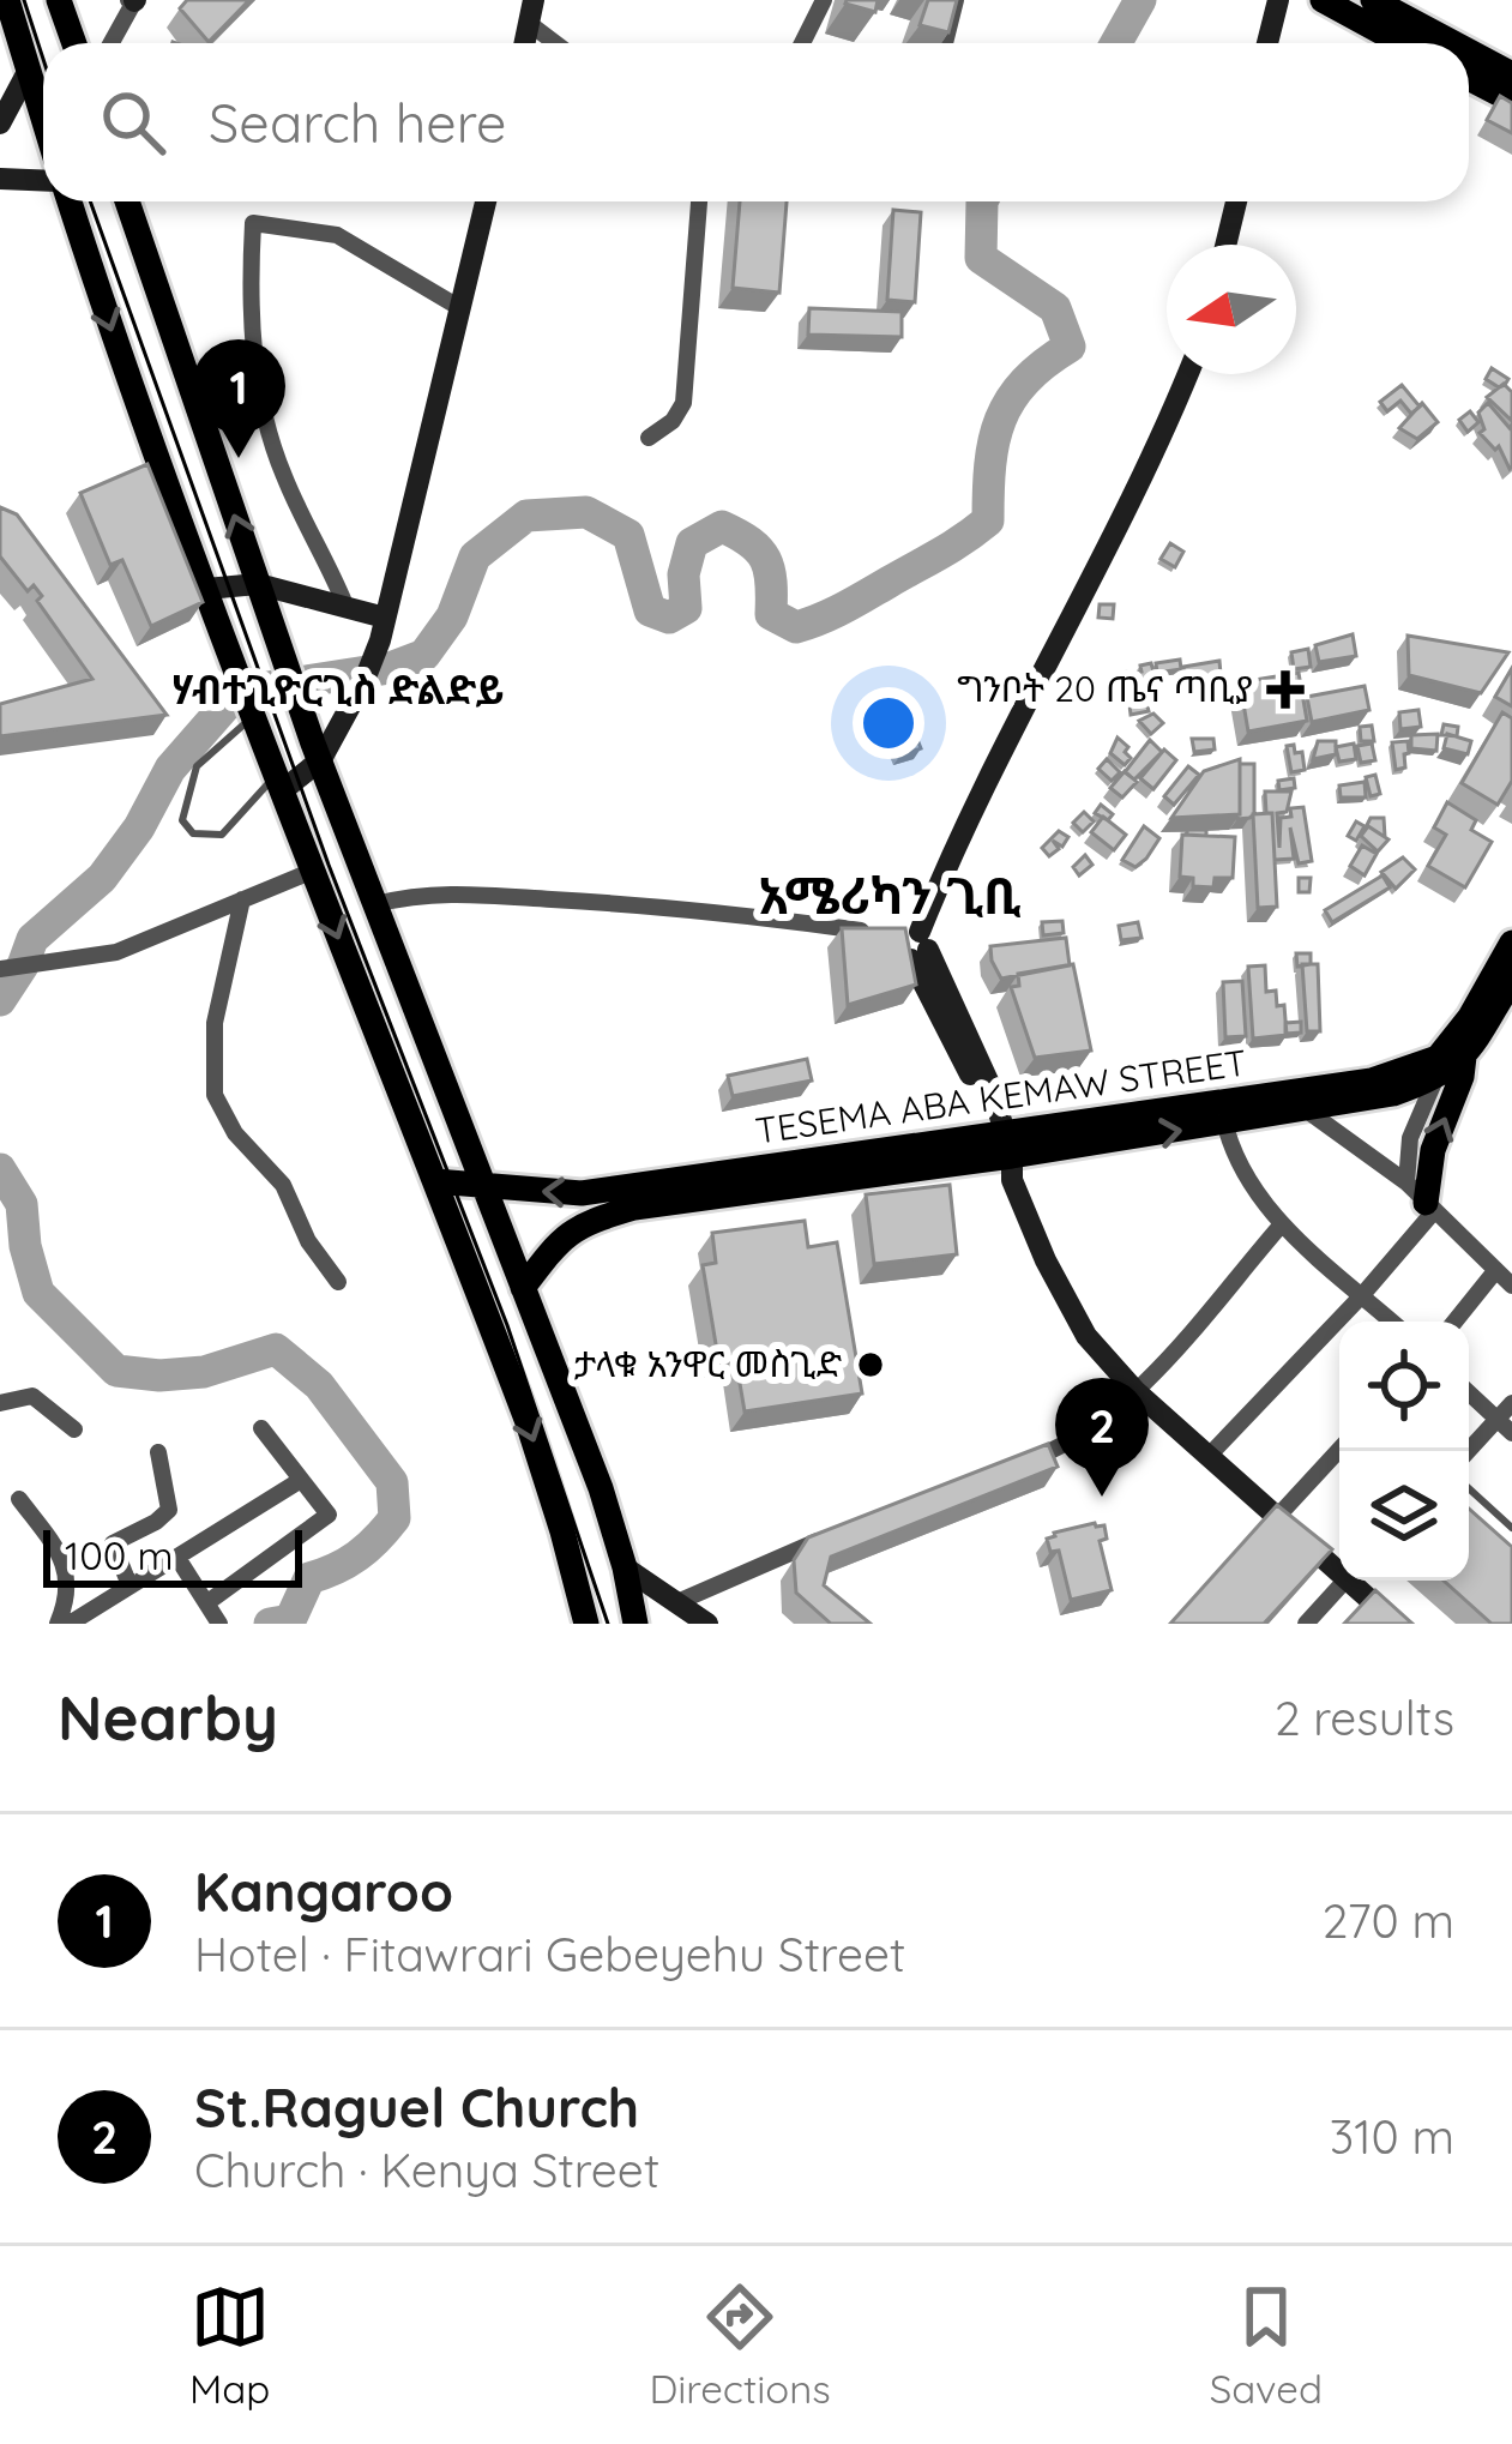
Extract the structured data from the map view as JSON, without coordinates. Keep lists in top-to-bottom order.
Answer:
{
  "streets": {
    "main road": ["TESEMA ABA KEMAW STREET"]
  },
  "districts": ["ሃብተጊዮርጊስ ድልድይ", "አሜሪካን ጊቢ"],
  "places": {
    "health": ["ግንቦት 20 ጤና ጣቢያ"],
    "other": ["ታላቁ አንዋር መስጊድ"]
  },
  "scale_bar": "100 m",
  "north": "left",
  "page": {
    "search": "Search here",
    "pins": ["1", "2"],
    "scale": "100 m",
    "heading": ["Nearby", "2 results"],
    "list": [
      {
        "mark": "1",
        "name": "Kangaroo",
        "note": "Hotel · Fitawrari Gebeyehu Street",
        "value": "270 m"
      },
      {
        "mark": "2",
        "name": "St.Raguel Church",
        "note": "Church · Kenya Street",
        "value": "310 m"
      }
    ],
    "nav": ["Map", "Directions", "Saved"]
  }
}
